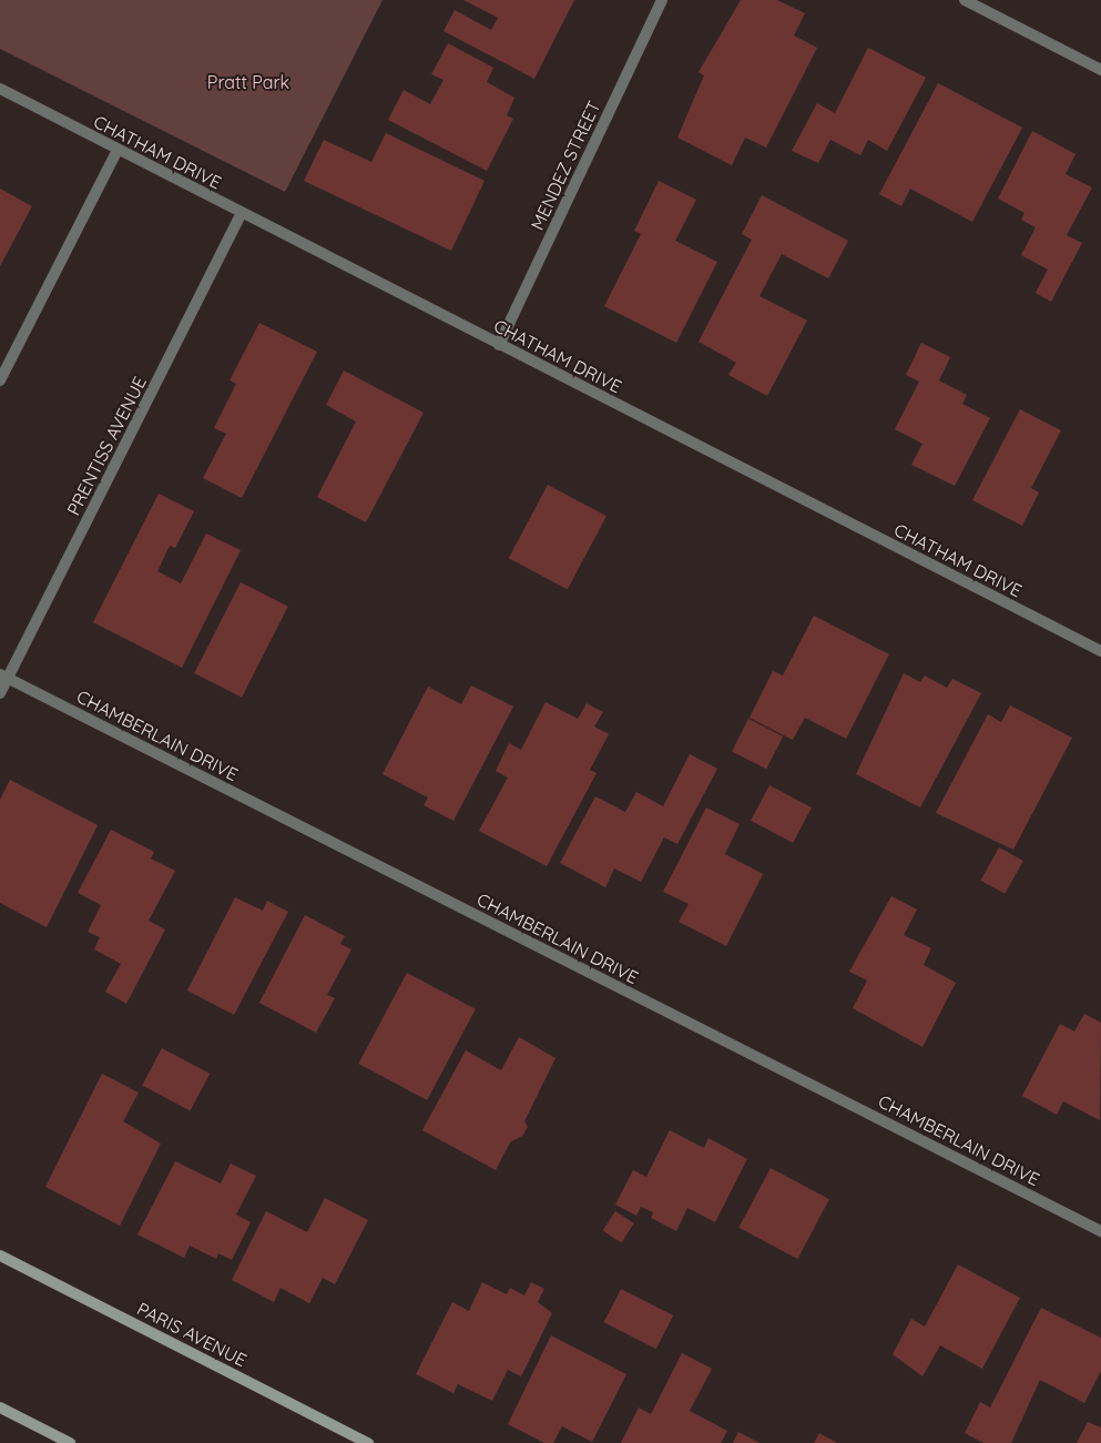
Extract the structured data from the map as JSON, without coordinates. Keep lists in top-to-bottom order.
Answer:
{
  "streets": {
    "street": [
      "CHATHAM DRIVE",
      "MENDEZ STREET",
      "PRENTISS AVENUE",
      "CHAMBERLAIN DRIVE",
      "PARIS AVENUE"
    ]
  },
  "crossings": [
    ["CHATHAM DRIVE", "MENDEZ STREET"],
    ["CHATHAM DRIVE", "PRENTISS AVENUE"],
    ["PRENTISS AVENUE", "CHAMBERLAIN DRIVE"]
  ],
  "parks": ["Pratt Park"]
}
